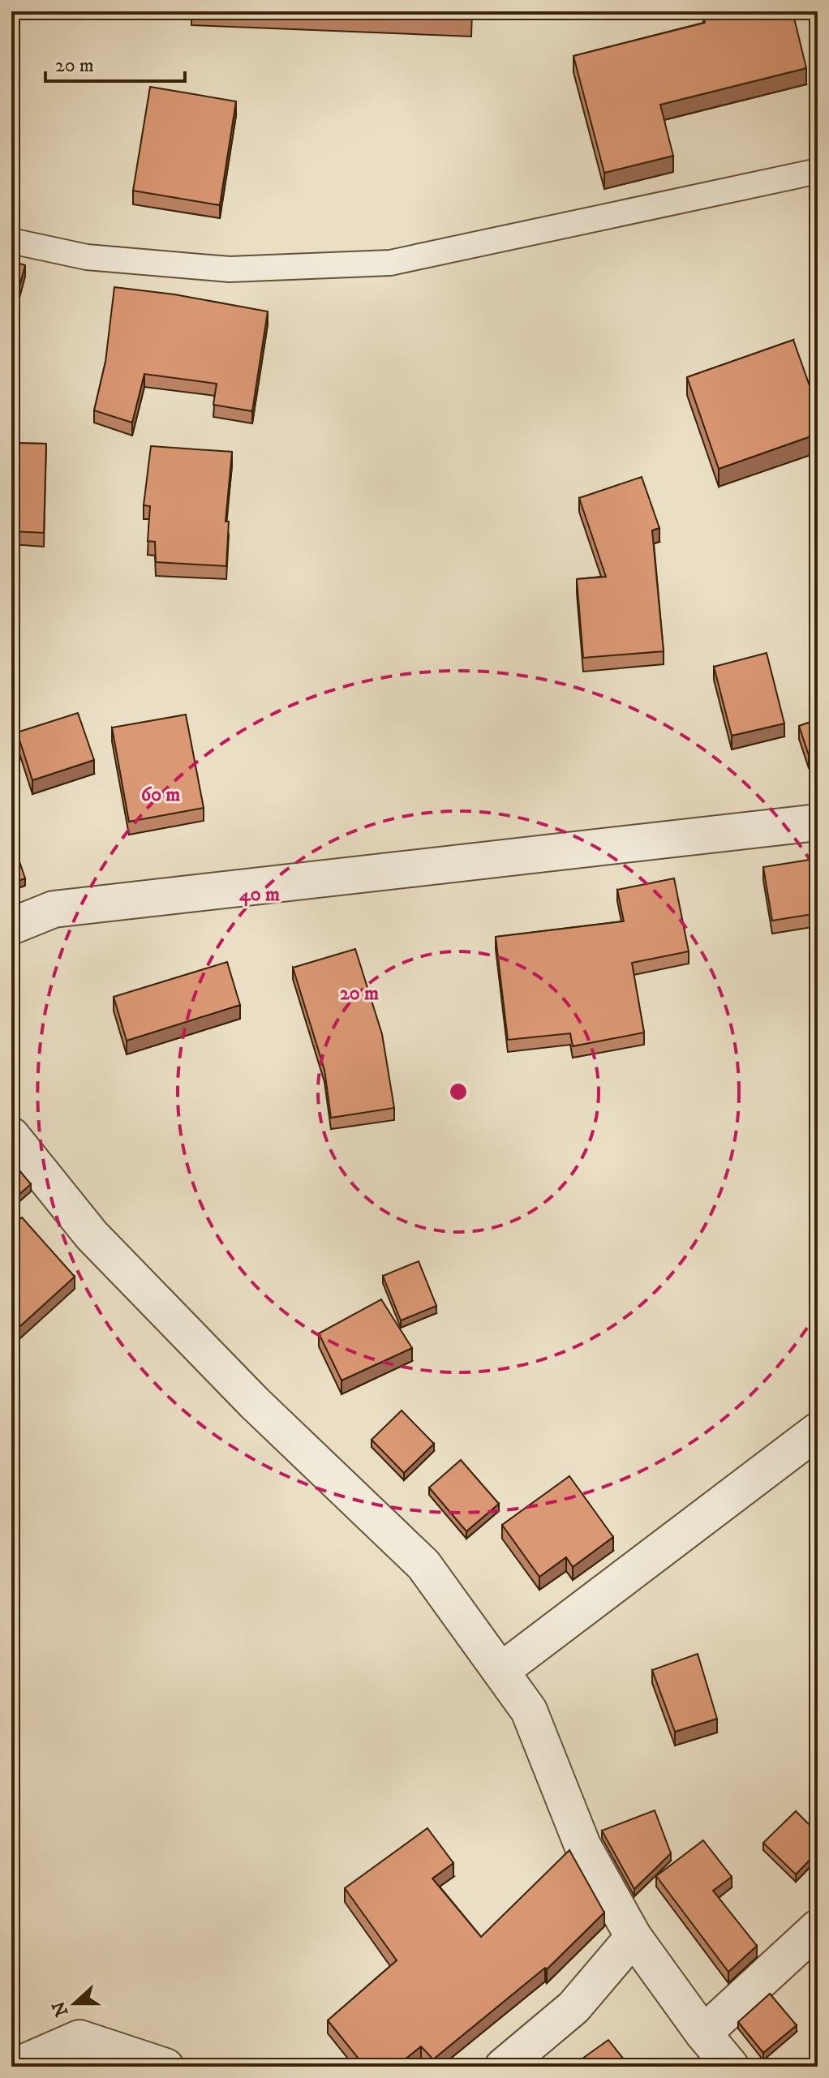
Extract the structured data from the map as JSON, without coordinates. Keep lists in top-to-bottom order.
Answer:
{
  "scale_bar": "20 m",
  "north": "left",
  "rings": ["60 m", "40 m", "20 m"]
}
